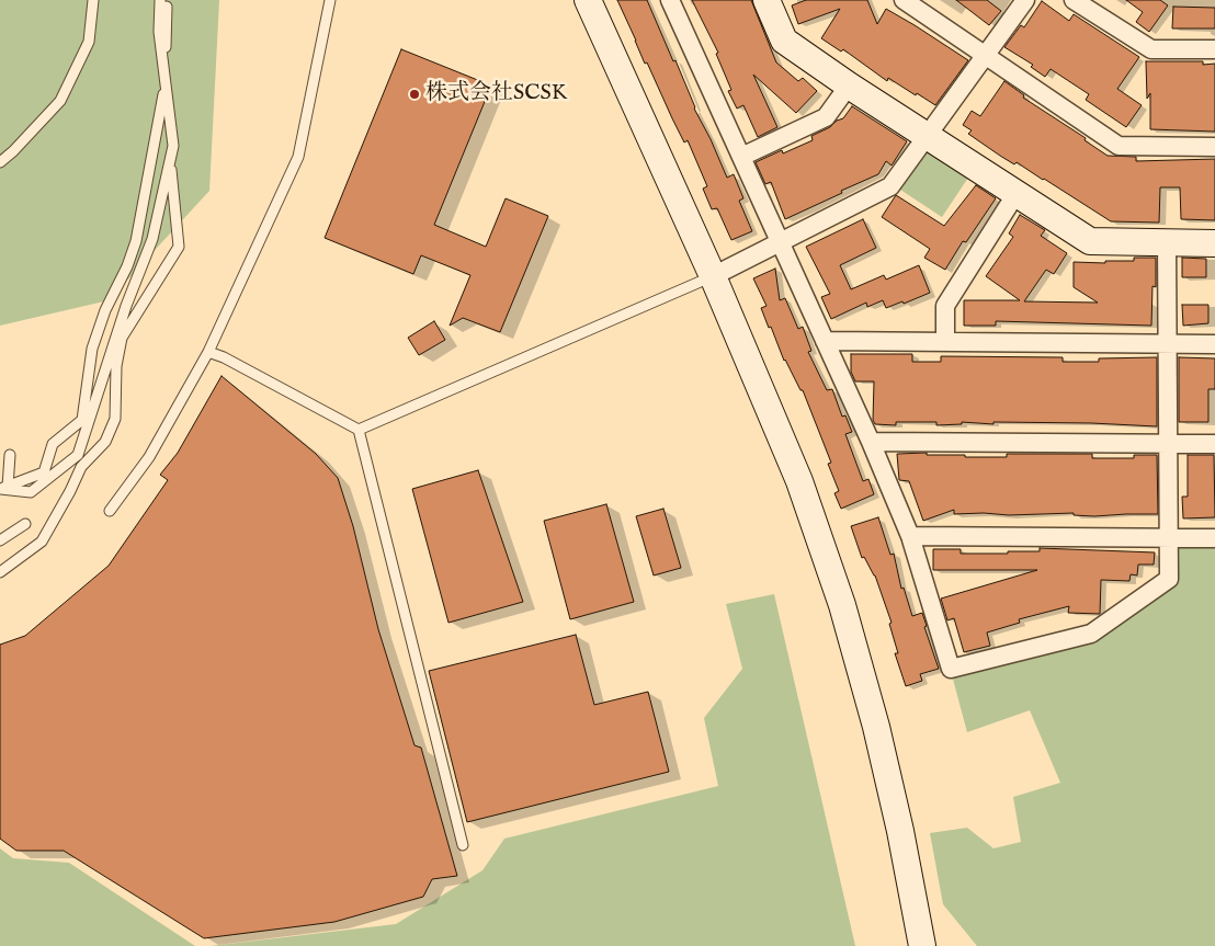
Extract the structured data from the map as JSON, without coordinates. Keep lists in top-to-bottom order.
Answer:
{
  "places": ["株式会社SCSK"]
}
